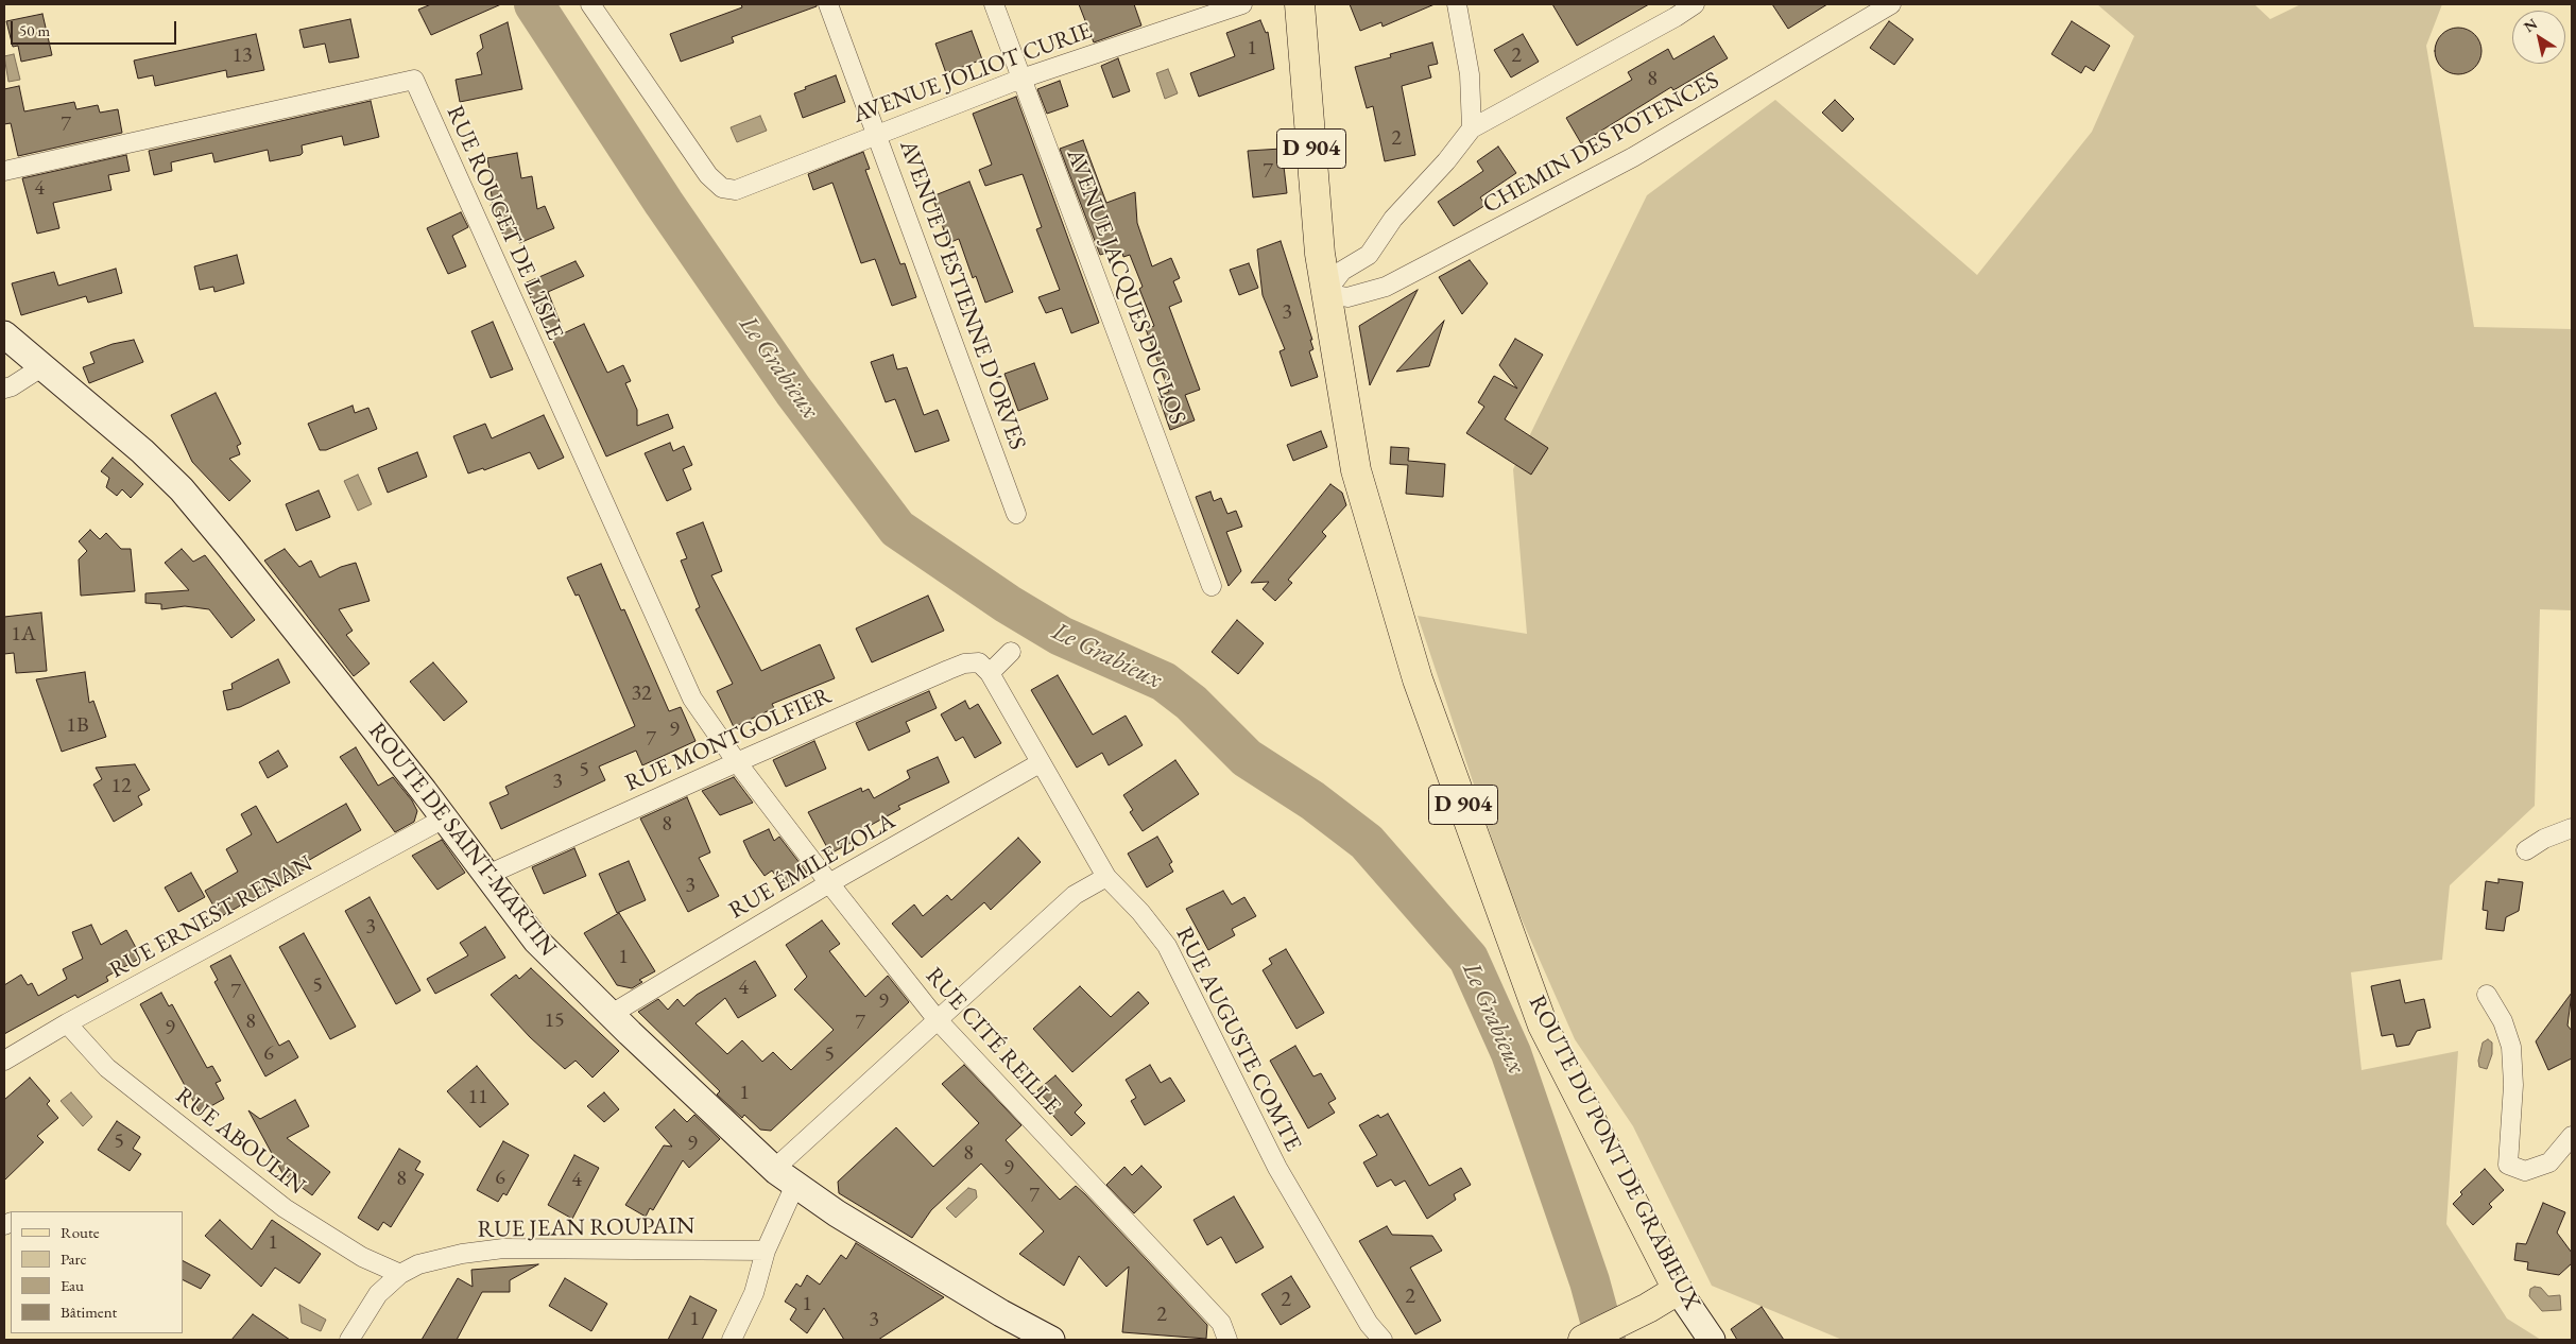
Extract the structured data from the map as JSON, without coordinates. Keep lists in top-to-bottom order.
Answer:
{
  "streets": {
    "main road": ["D 904", "ROUTE DE SAINT-MARTIN", "ROUTE DU PONT DE GRABIEUX"],
    "street": [
      "AVENUE JOLIOT CURIE",
      "CHEMIN DES POTENCES",
      "RUE ROUGET DE L'ISLE",
      "AVENUE JACQUES DUCLOS",
      "AVENUE D'ESTIENNE D'ORVES",
      "RUE MONTGOLFIER",
      "RUE ÉMILE ZOLA",
      "RUE ERNEST RENAN",
      "RUE AUGUSTE COMTE",
      "RUE CITÉ REILLE",
      "RUE ABOULIN",
      "RUE JEAN ROUPAIN"
    ]
  },
  "crossings": [
    ["AVENUE JOLIOT CURIE", "AVENUE JACQUES DUCLOS"],
    ["AVENUE JOLIOT CURIE", "AVENUE D'ESTIENNE D'ORVES"],
    ["CHEMIN DES POTENCES", "D 904"],
    ["CHEMIN DES POTENCES", "ROUTE DU PONT DE GRABIEUX"],
    ["D 904", "ROUTE DU PONT DE GRABIEUX"],
    ["RUE ROUGET DE L'ISLE", "RUE MONTGOLFIER"],
    ["RUE ROUGET DE L'ISLE", "RUE CITÉ REILLE"],
    ["RUE MONTGOLFIER", "ROUTE DE SAINT-MARTIN"],
    ["RUE MONTGOLFIER", "RUE AUGUSTE COMTE"],
    ["RUE MONTGOLFIER", "RUE CITÉ REILLE"],
    ["ROUTE DE SAINT-MARTIN", "RUE ÉMILE ZOLA"],
    ["ROUTE DE SAINT-MARTIN", "RUE ERNEST RENAN"],
    ["RUE ÉMILE ZOLA", "RUE AUGUSTE COMTE"],
    ["RUE ÉMILE ZOLA", "RUE CITÉ REILLE"],
    ["RUE ERNEST RENAN", "RUE ABOULIN"],
    ["RUE ABOULIN", "RUE JEAN ROUPAIN"]
  ],
  "water": ["Le Grabieux"],
  "house_numbers": [
    "1",
    "13",
    "2",
    "8",
    "7",
    "2",
    "7",
    "4",
    "3",
    "1A",
    "32",
    "1B",
    "9",
    "7",
    "5",
    "3",
    "12",
    "8",
    "3",
    "3",
    "1",
    "5",
    "4",
    "7",
    "9",
    "15",
    "8",
    "7",
    "9",
    "6",
    "5",
    "1",
    "11",
    "5",
    "9",
    "8",
    "9",
    "6",
    "8",
    "4",
    "7",
    "1",
    "2",
    "2",
    "1",
    "2",
    "1",
    "3"
  ],
  "legend": [
    "Route",
    "Parc",
    "Eau",
    "Bâtiment"
  ],
  "scale_bar": "50 m",
  "north": "top left"
}
